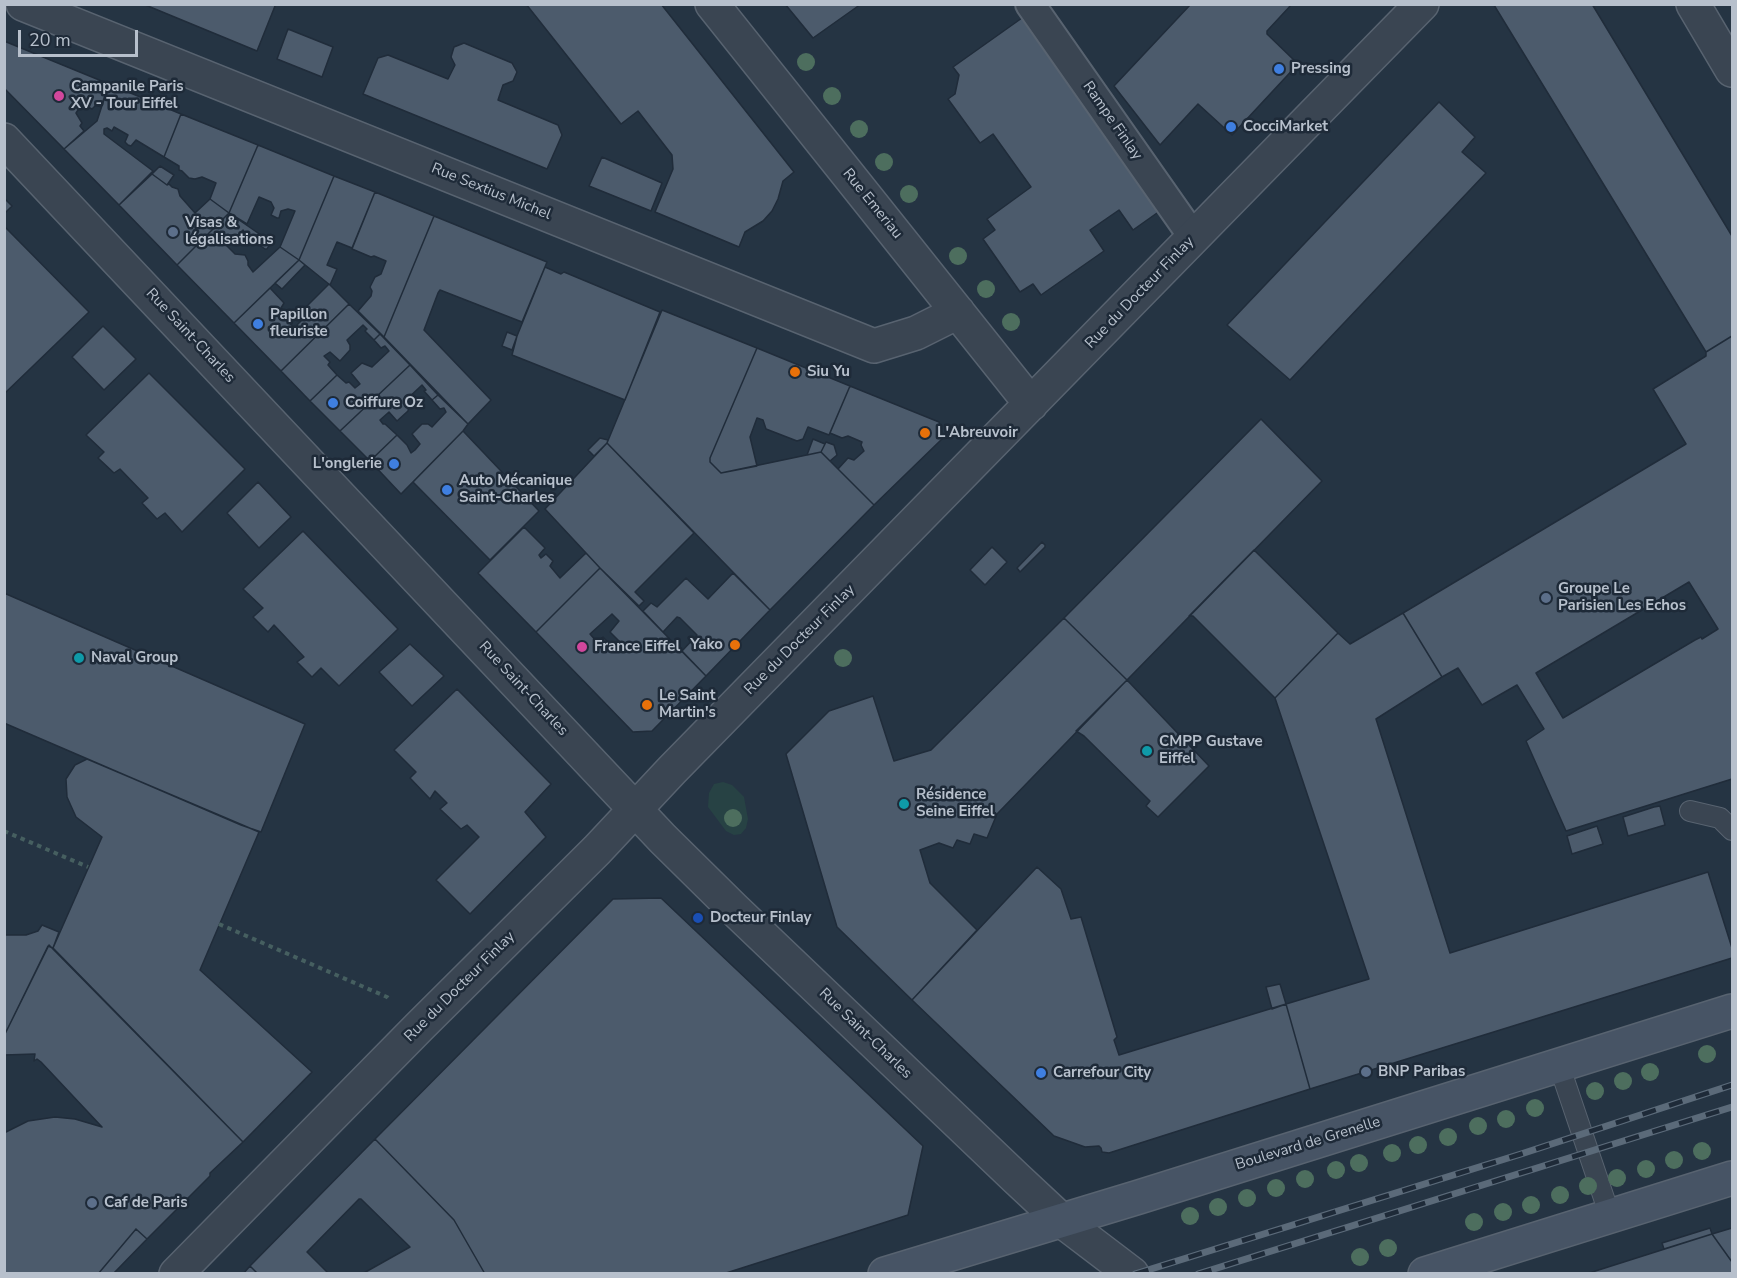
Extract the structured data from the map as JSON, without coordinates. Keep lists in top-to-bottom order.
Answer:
{
  "streets": {
    "main road": ["Boulevard de Grenelle"],
    "street": [
      "Rampe Finlay",
      "Rue Sextius Michel",
      "Rue Emeriau",
      "Rue du Docteur Finlay",
      "Rue Saint-Charles"
    ]
  },
  "crossings": [
    ["Rampe Finlay", "Rue du Docteur Finlay"],
    ["Rue Sextius Michel", "Rue Emeriau"],
    ["Rue Emeriau", "Rue du Docteur Finlay"],
    ["Rue du Docteur Finlay", "Rue Saint-Charles"],
    ["Rue Saint-Charles", "Boulevard de Grenelle"]
  ],
  "places": [
    "Pressing",
    "Campanile Paris XV - Tour Eiffel",
    "CocciMarket",
    "Visas & légalisations",
    "Papillon fleuriste",
    "Siu Yu",
    "Coiffure Oz",
    "L'Abreuvoir",
    "L'onglerie",
    "Auto Mécanique Saint-Charles",
    "Groupe Le Parisien Les Echos",
    "Yako",
    "France Eiffel",
    "Naval Group",
    "Le Saint Martin's",
    "CMPP Gustave Eiffel",
    "Résidence Seine Eiffel",
    "Docteur Finlay",
    "BNP Paribas",
    "Carrefour City",
    "Caf de Paris"
  ],
  "scale_bar": "20 m"
}
